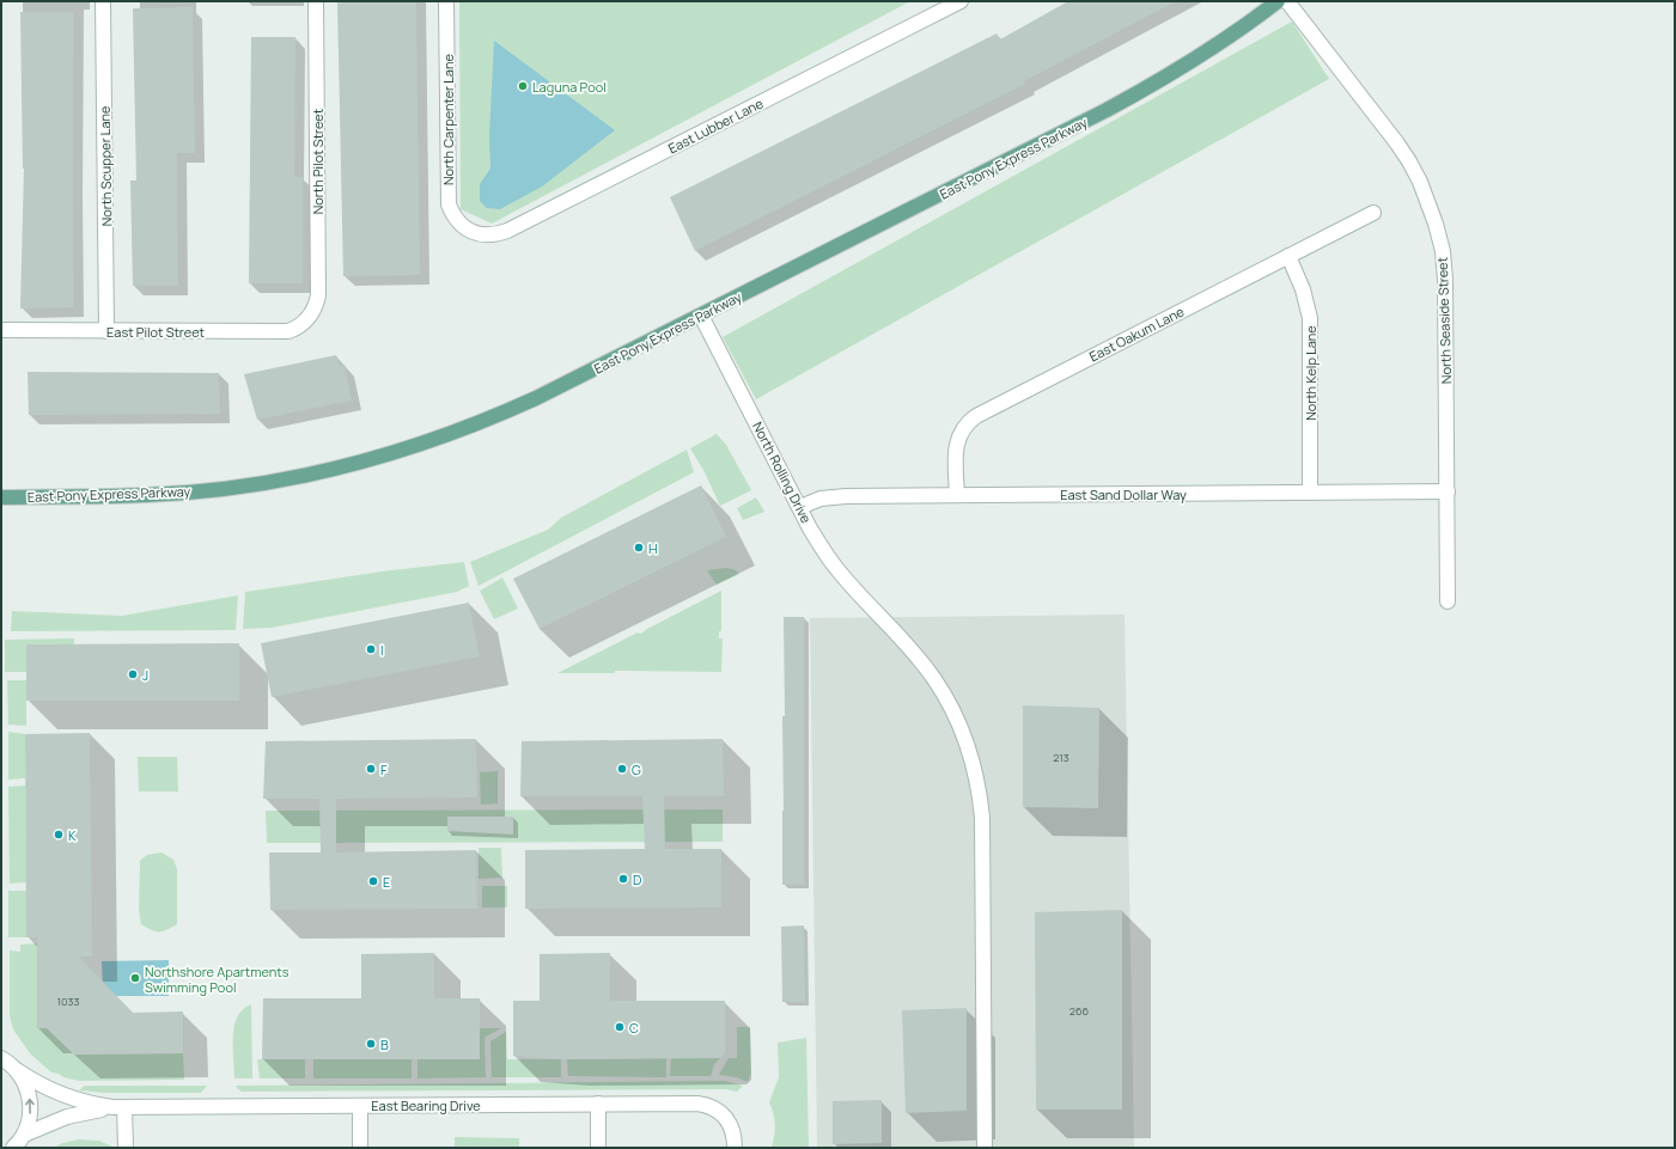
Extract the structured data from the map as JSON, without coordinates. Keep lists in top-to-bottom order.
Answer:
{
  "streets": {
    "main road": ["East Pony Express Parkway"],
    "street": [
      "North Carpenter Lane",
      "East Lubber Lane",
      "North Pilot Street",
      "North Scupper Lane",
      "North Seaside Street",
      "East Pilot Street",
      "East Oakum Lane",
      "North Kelp Lane",
      "North Rolling Drive",
      "East Sand Dollar Way",
      "East Bearing Drive"
    ]
  },
  "crossings": [
    ["North Carpenter Lane", "East Lubber Lane"],
    ["East Pony Express Parkway", "North Rolling Drive"],
    ["North Pilot Street", "East Pilot Street"],
    ["North Scupper Lane", "East Pilot Street"],
    ["North Seaside Street", "East Sand Dollar Way"],
    ["East Oakum Lane", "North Kelp Lane"],
    ["East Oakum Lane", "East Sand Dollar Way"],
    ["North Kelp Lane", "East Sand Dollar Way"],
    ["North Rolling Drive", "East Sand Dollar Way"]
  ],
  "places": [
    "Laguna Pool",
    "H",
    "I",
    "J",
    "F",
    "G",
    "K",
    "D",
    "E",
    "Northshore Apartments Swimming Pool",
    "C",
    "B"
  ],
  "house_numbers": ["213", "1033", "266"]
}
